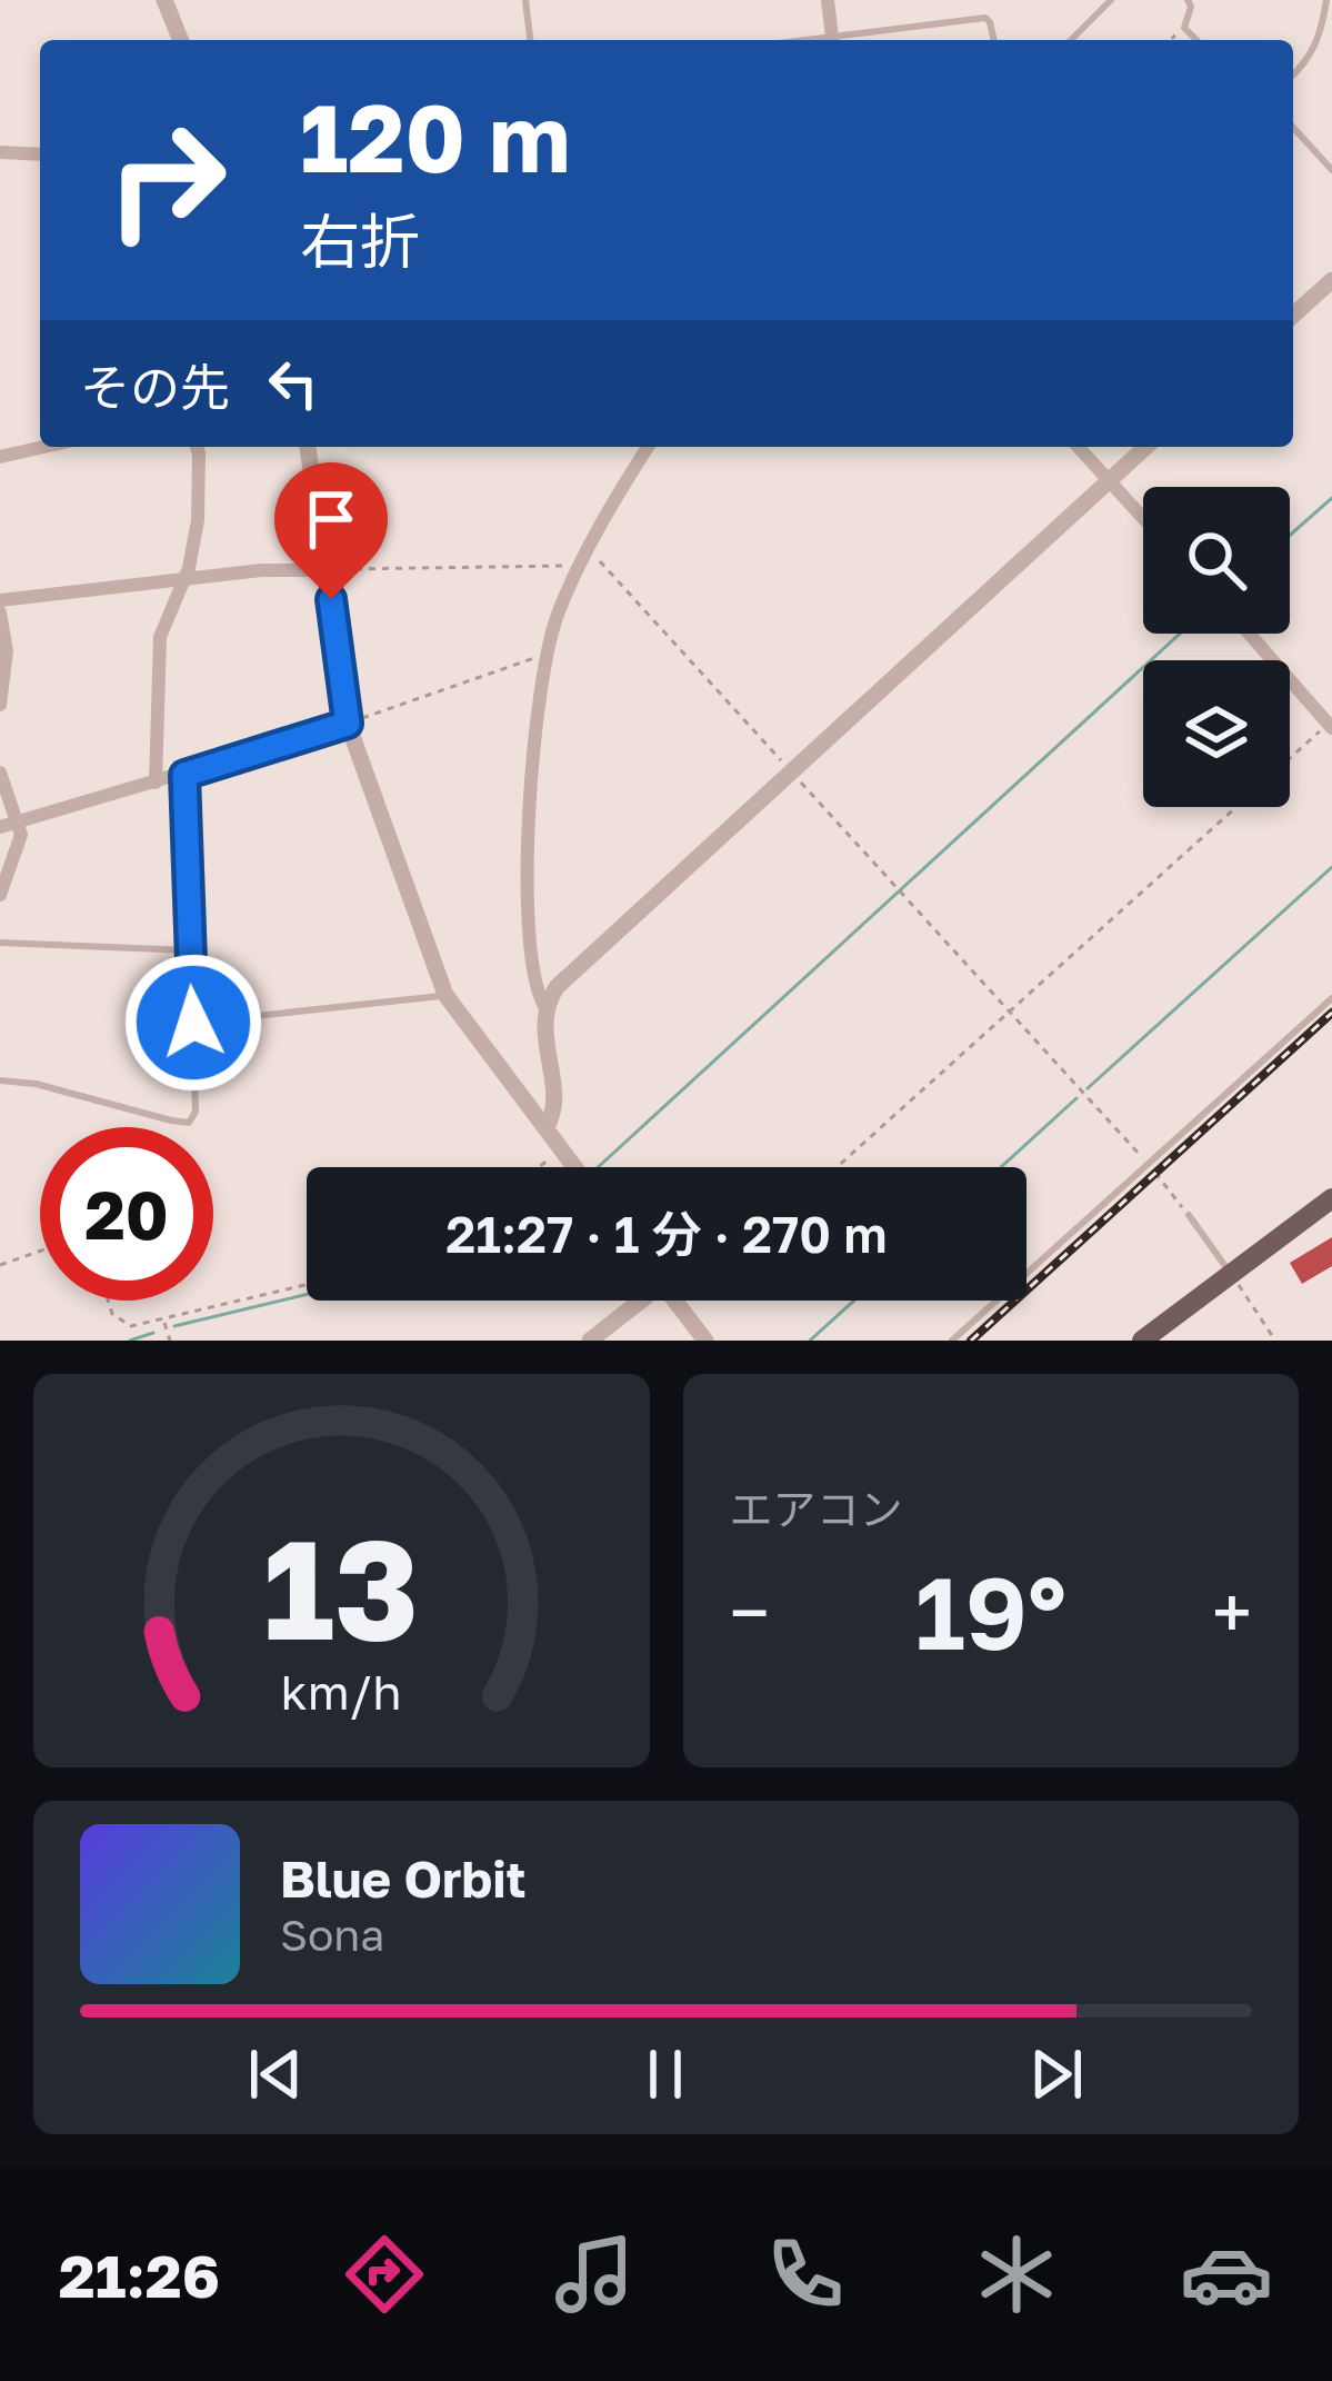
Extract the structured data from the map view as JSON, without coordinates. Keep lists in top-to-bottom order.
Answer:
{
  "page": {
    "turn": ["120 m", "右折"],
    "then": "その先",
    "limit": "20",
    "trip": "21:27 · 1 分 · 270 m",
    "tile": "エアコン",
    "heat": ["−", "19°", "+"],
    "song": ["Blue Orbit", "Sona"],
    "tabs": "21:26",
    "gauge": ["13", "km/h"]
  }
}
